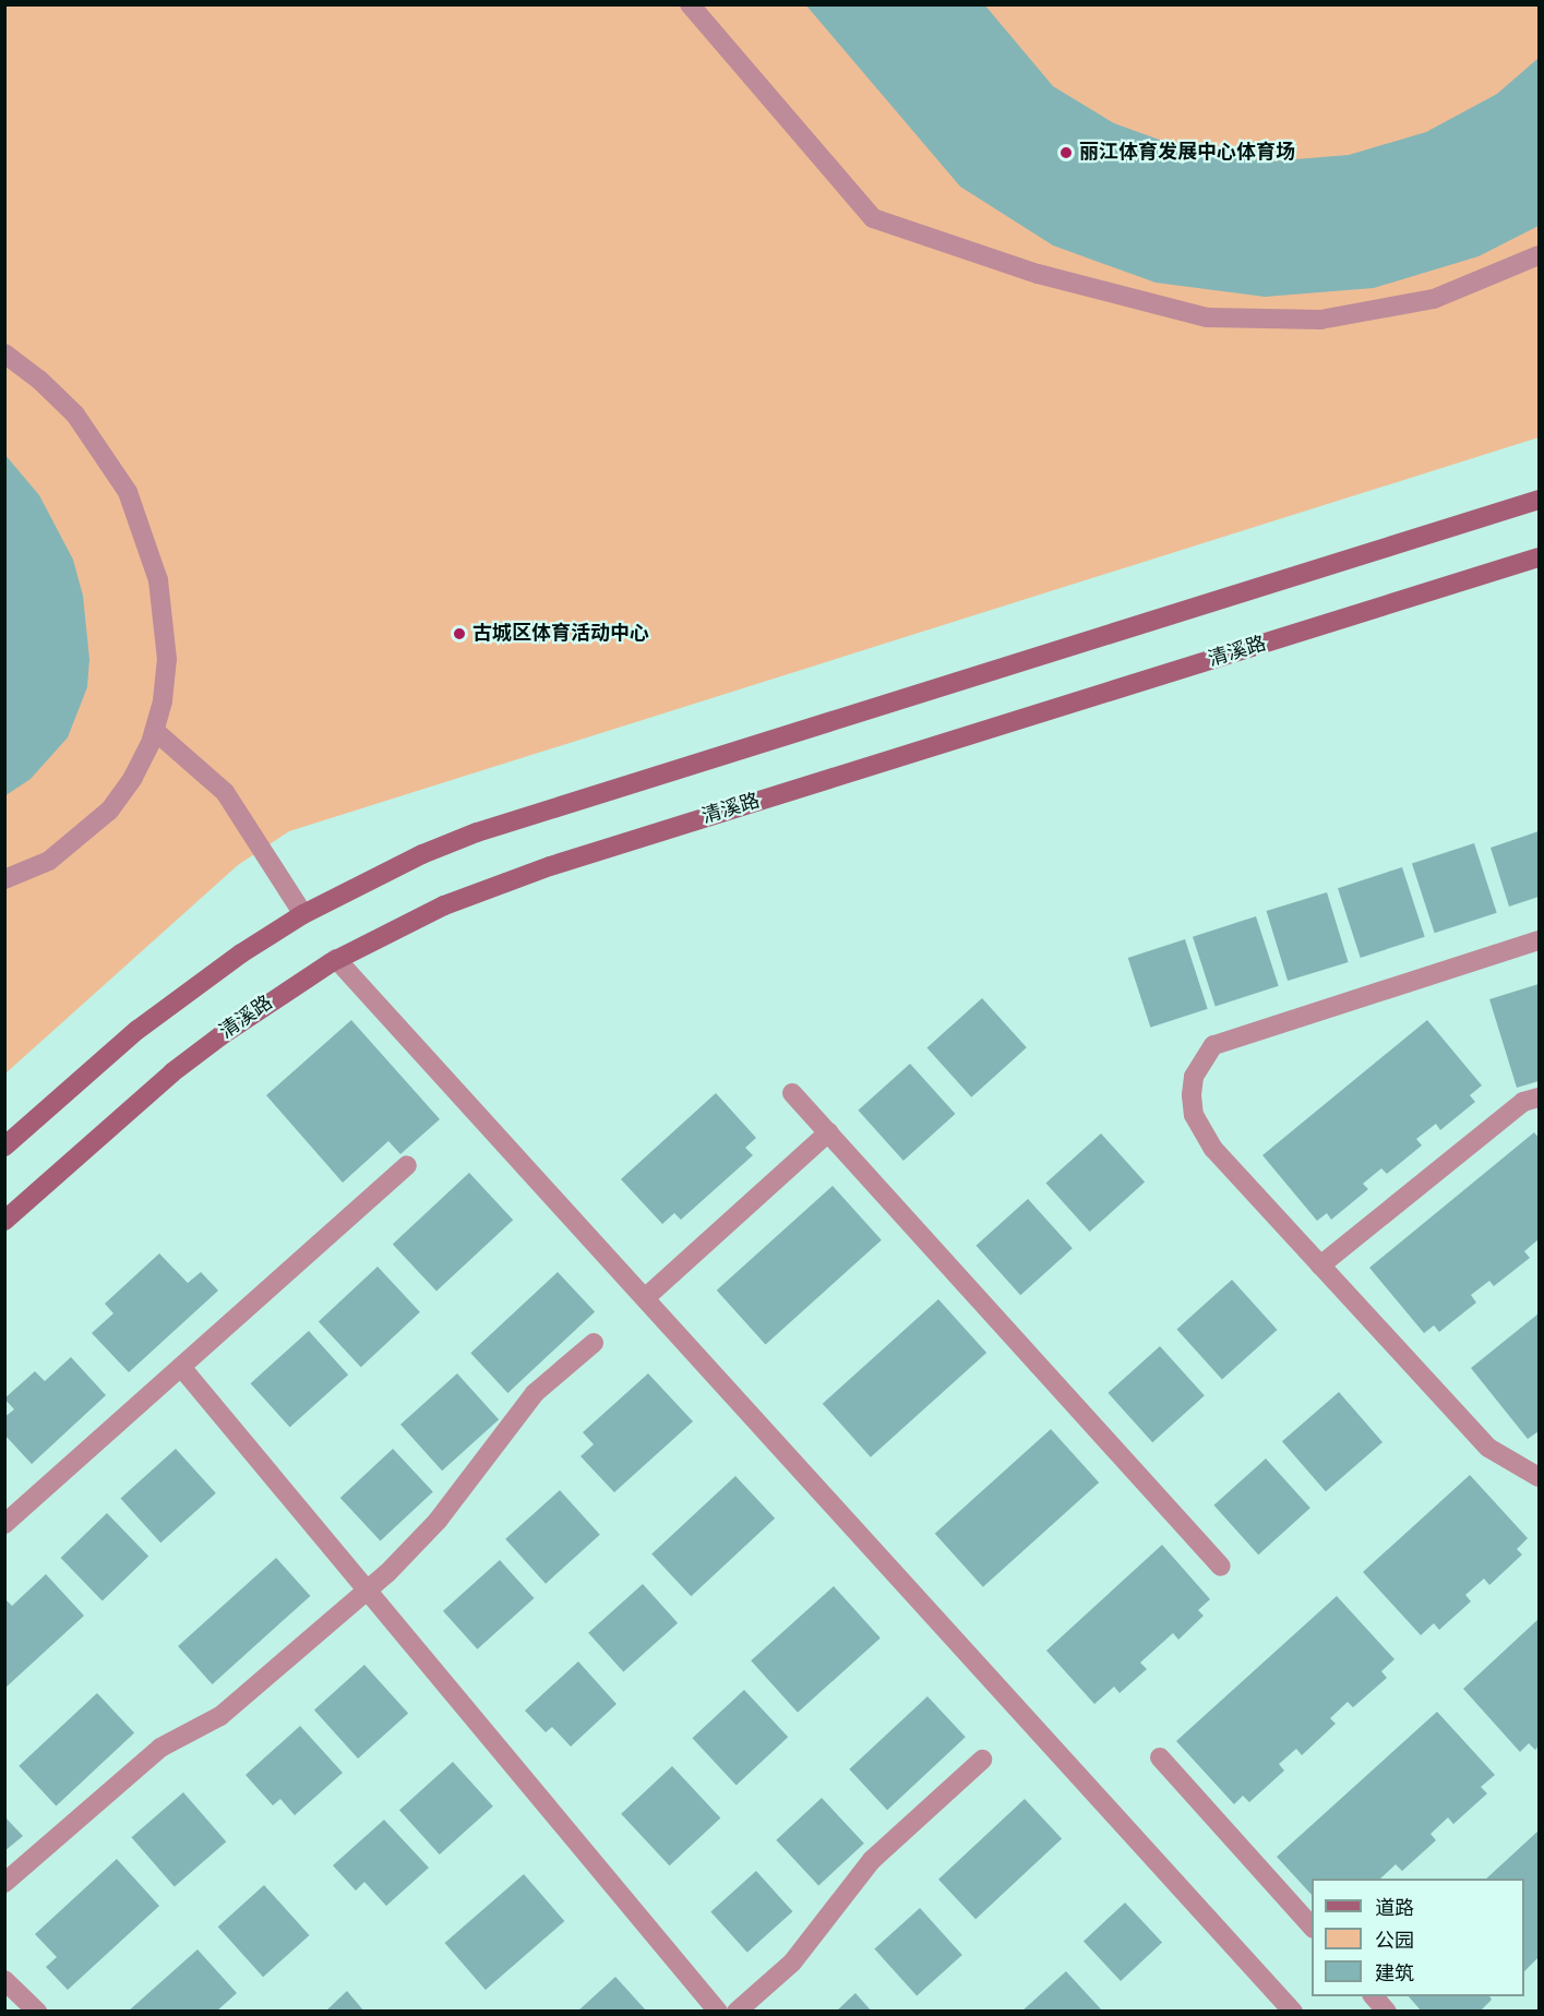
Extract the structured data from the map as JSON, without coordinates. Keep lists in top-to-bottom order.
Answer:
{
  "streets": {
    "street": ["清溪路"]
  },
  "places": ["丽江体育发展中心体育场", "古城区体育活动中心"],
  "legend": ["道路", "公园", "建筑"]
}
